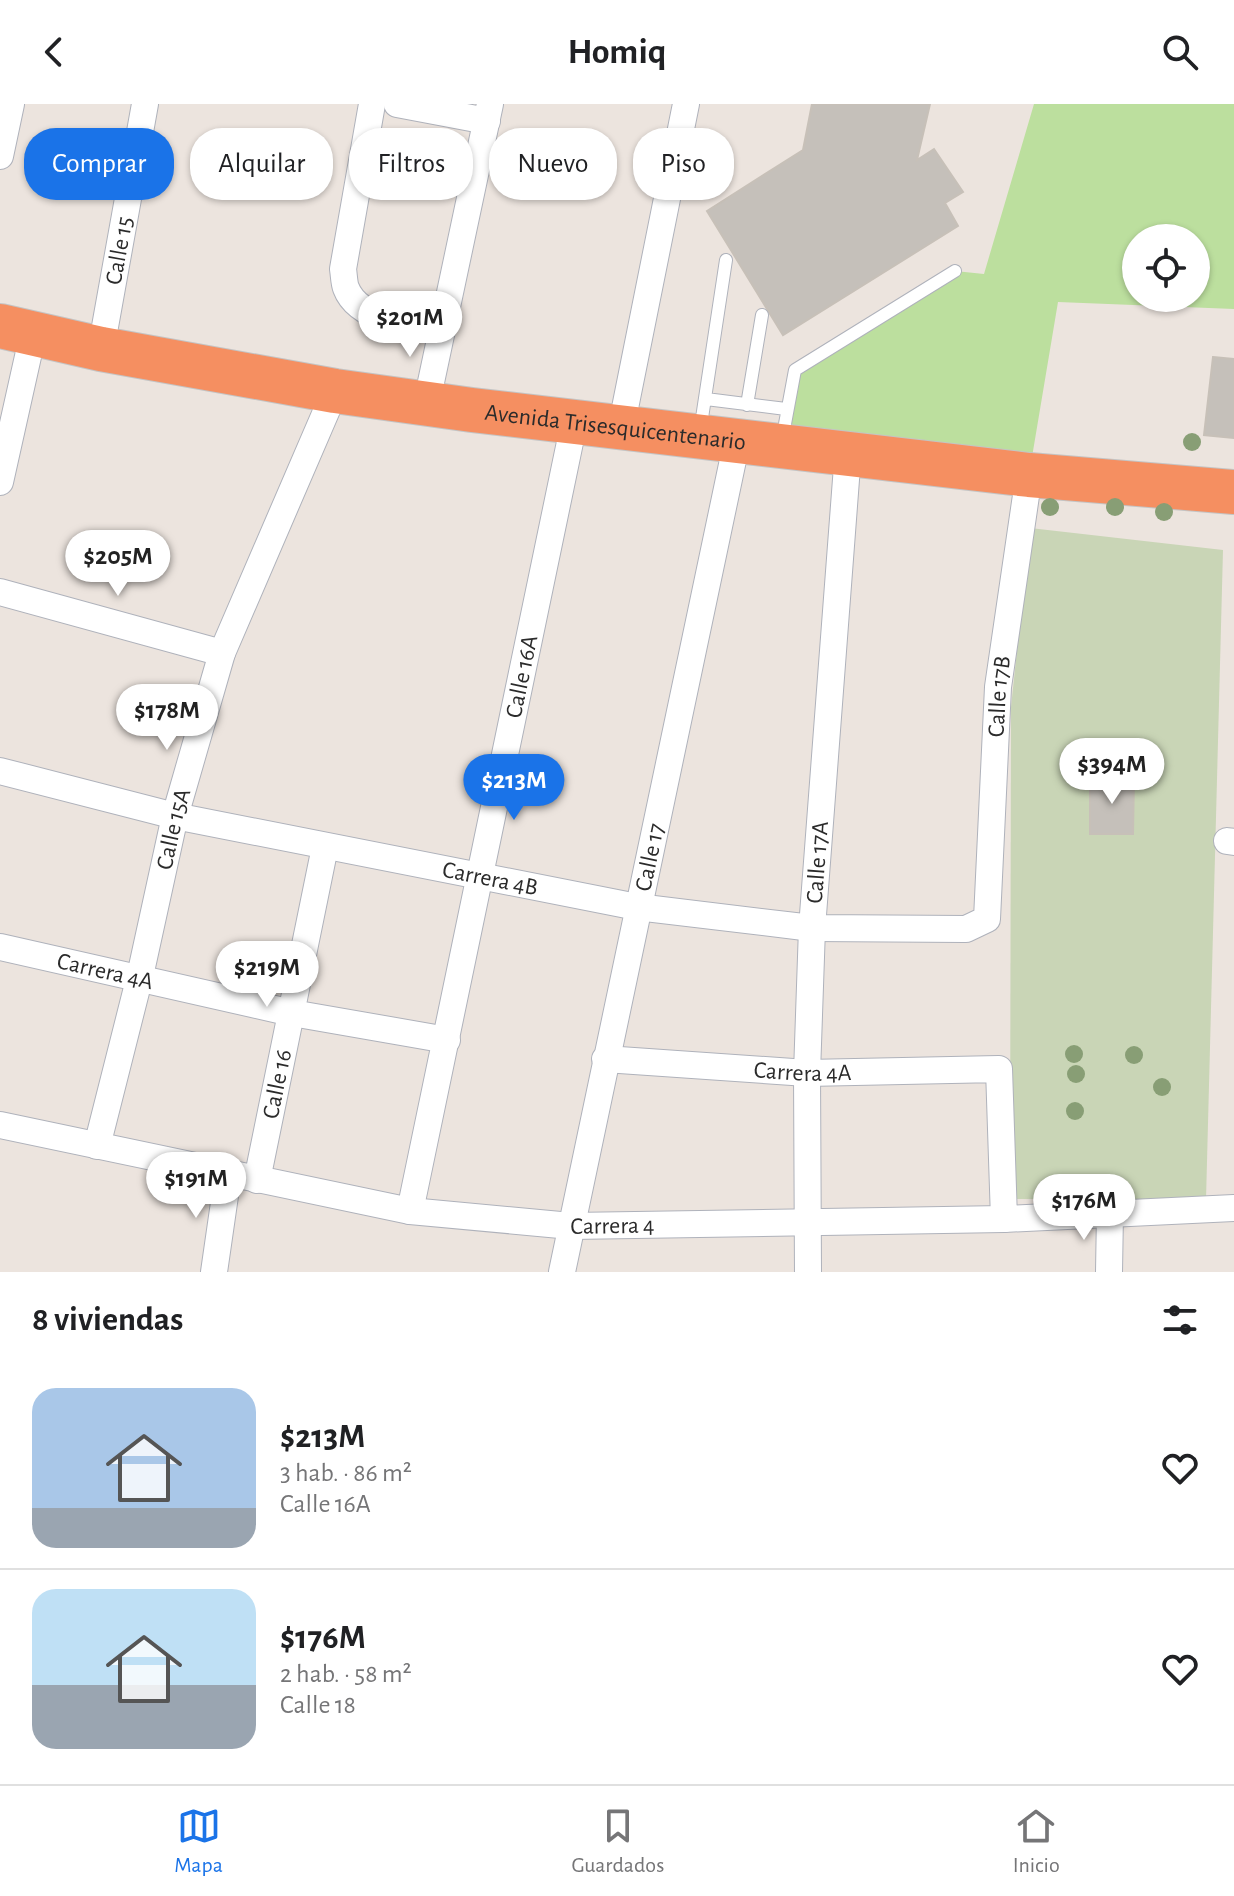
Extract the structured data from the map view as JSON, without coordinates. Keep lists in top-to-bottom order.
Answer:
{
  "streets": {
    "highway": ["Avenida Trisesquicentenario"],
    "street": [
      "Calle 15",
      "Calle 16A",
      "Calle 17B",
      "Calle 15A",
      "Calle 17",
      "Calle 17A",
      "Carrera 4B",
      "Carrera 4A",
      "Calle 16",
      "Carrera 4"
    ]
  },
  "crossings": [
    ["Calle 15", "Avenida Trisesquicentenario"],
    ["Avenida Trisesquicentenario", "Calle 16A"],
    ["Avenida Trisesquicentenario", "Calle 17B"],
    ["Avenida Trisesquicentenario", "Calle 15A"],
    ["Avenida Trisesquicentenario", "Calle 17"],
    ["Avenida Trisesquicentenario", "Calle 17A"],
    ["Calle 16A", "Carrera 4B"],
    ["Calle 16A", "Carrera 4A"],
    ["Calle 16A", "Carrera 4"],
    ["Calle 17B", "Carrera 4B"],
    ["Calle 15A", "Carrera 4B"],
    ["Calle 15A", "Carrera 4A"],
    ["Calle 15A", "Carrera 4"],
    ["Calle 17", "Carrera 4B"],
    ["Calle 17", "Carrera 4A"],
    ["Calle 17", "Carrera 4"],
    ["Calle 17A", "Carrera 4B"],
    ["Calle 17A", "Carrera 4A"],
    ["Calle 17A", "Carrera 4"],
    ["Carrera 4B", "Calle 16"],
    ["Carrera 4A", "Calle 16"],
    ["Carrera 4A", "Carrera 4"],
    ["Calle 16", "Carrera 4"]
  ],
  "page": {
    "header": "Homiq",
    "chip": [
      "Comprar",
      "Alquilar",
      "Filtros",
      "Nuevo",
      "Piso"
    ],
    "price": [
      "$201M",
      "$205M",
      "$178M",
      "$394M",
      "$213M",
      "$219M",
      "$191M",
      "$176M"
    ],
    "heading": "8 viviendas",
    "list": [
      {
        "name": "$213M",
        "note": "3 hab. · 86 m² · Calle 16A"
      },
      {
        "name": "$176M",
        "note": "2 hab. · 58 m² · Calle 18"
      }
    ],
    "tabs": ["Mapa", "Guardados", "Inicio"]
  }
}
